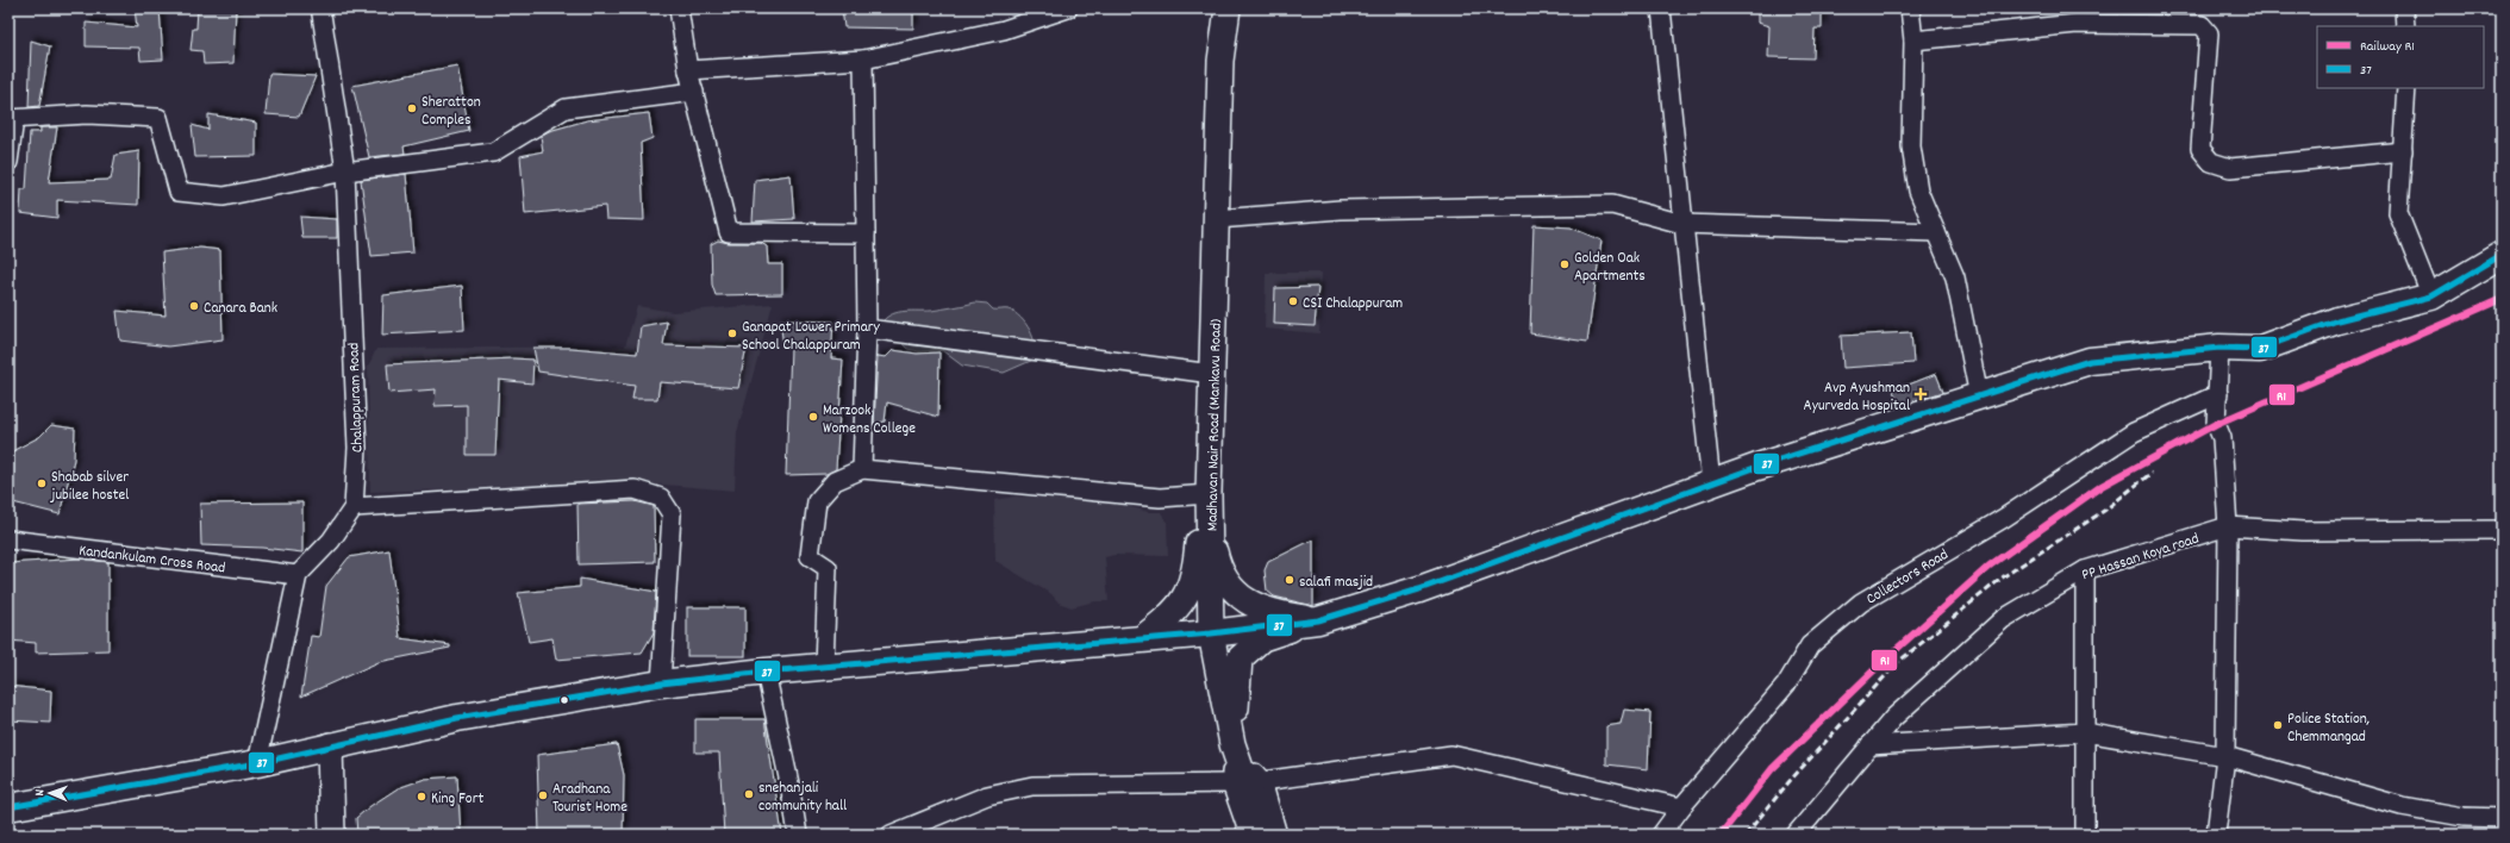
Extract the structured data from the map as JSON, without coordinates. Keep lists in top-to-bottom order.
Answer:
{
  "streets": {
    "main road": ["Madhavan Nair Road (Mankavu Road)"],
    "street": [
      "Chalappuram Road",
      "PP Hassan Koya road",
      "Kandankulam Cross Road",
      "Collectors Road"
    ]
  },
  "places": {
    "other": [
      "Sheratton Comples",
      "Golden Oak Apartments",
      "CSI Chalappuram",
      "Canara Bank",
      "Ganapat Lower Primary School Chalappuram",
      "Marzook Womens College",
      "Shabab silver jubilee hostel",
      "salafi masjid",
      "Police Station, Chemmangad",
      "snehanjali community hall",
      "Aradhana Tourist Home",
      "King Fort"
    ],
    "health": ["Avp Ayushman Ayurveda Hospital"]
  },
  "lines": ["transit line 37", "rail line R1"],
  "legend": ["Railway R1", "37"],
  "north": "left"
}
